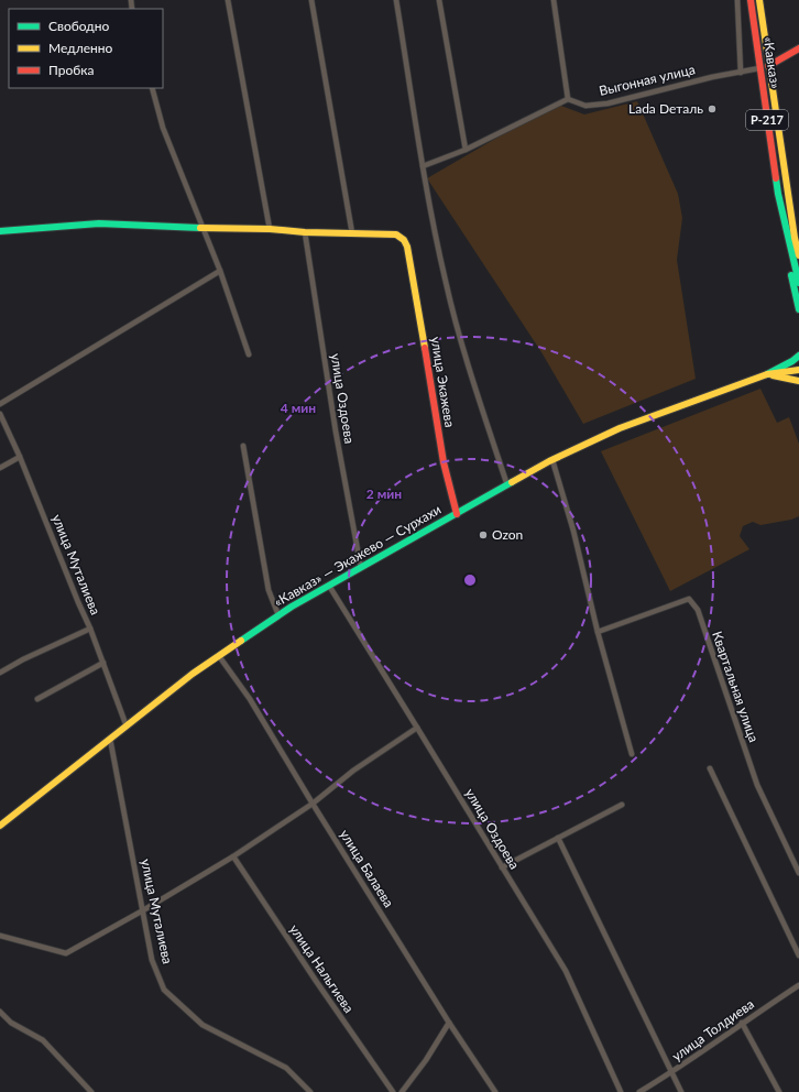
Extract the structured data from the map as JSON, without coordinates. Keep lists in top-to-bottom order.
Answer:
{
  "streets": {
    "main road": [
      "«Кавказ»",
      "Р-217",
      "улица Экажева",
      "«Кавказ» — Экажево — Сурхахи"
    ],
    "street": [
      "Выгонная улица",
      "улица Оздоева",
      "улица Муталиева",
      "Квартальная улица",
      "улица Балаева",
      "улица Нальгиева",
      "улица Толдиева"
    ]
  },
  "crossings": [
    ["«Кавказ»", "Выгонная улица"],
    ["улица Экажева", "«Кавказ» — Экажево — Сурхахи"],
    ["улица Оздоева", "«Кавказ» — Экажево — Сурхахи"],
    ["«Кавказ» — Экажево — Сурхахи", "улица Муталиева"],
    ["«Кавказ» — Экажево — Сурхахи", "улица Балаева"]
  ],
  "places": ["Lada Dеталь", "Ozon"],
  "legend": ["Свободно", "Медленно", "Пробка"],
  "rings": ["4 мин", "2 мин"]
}
